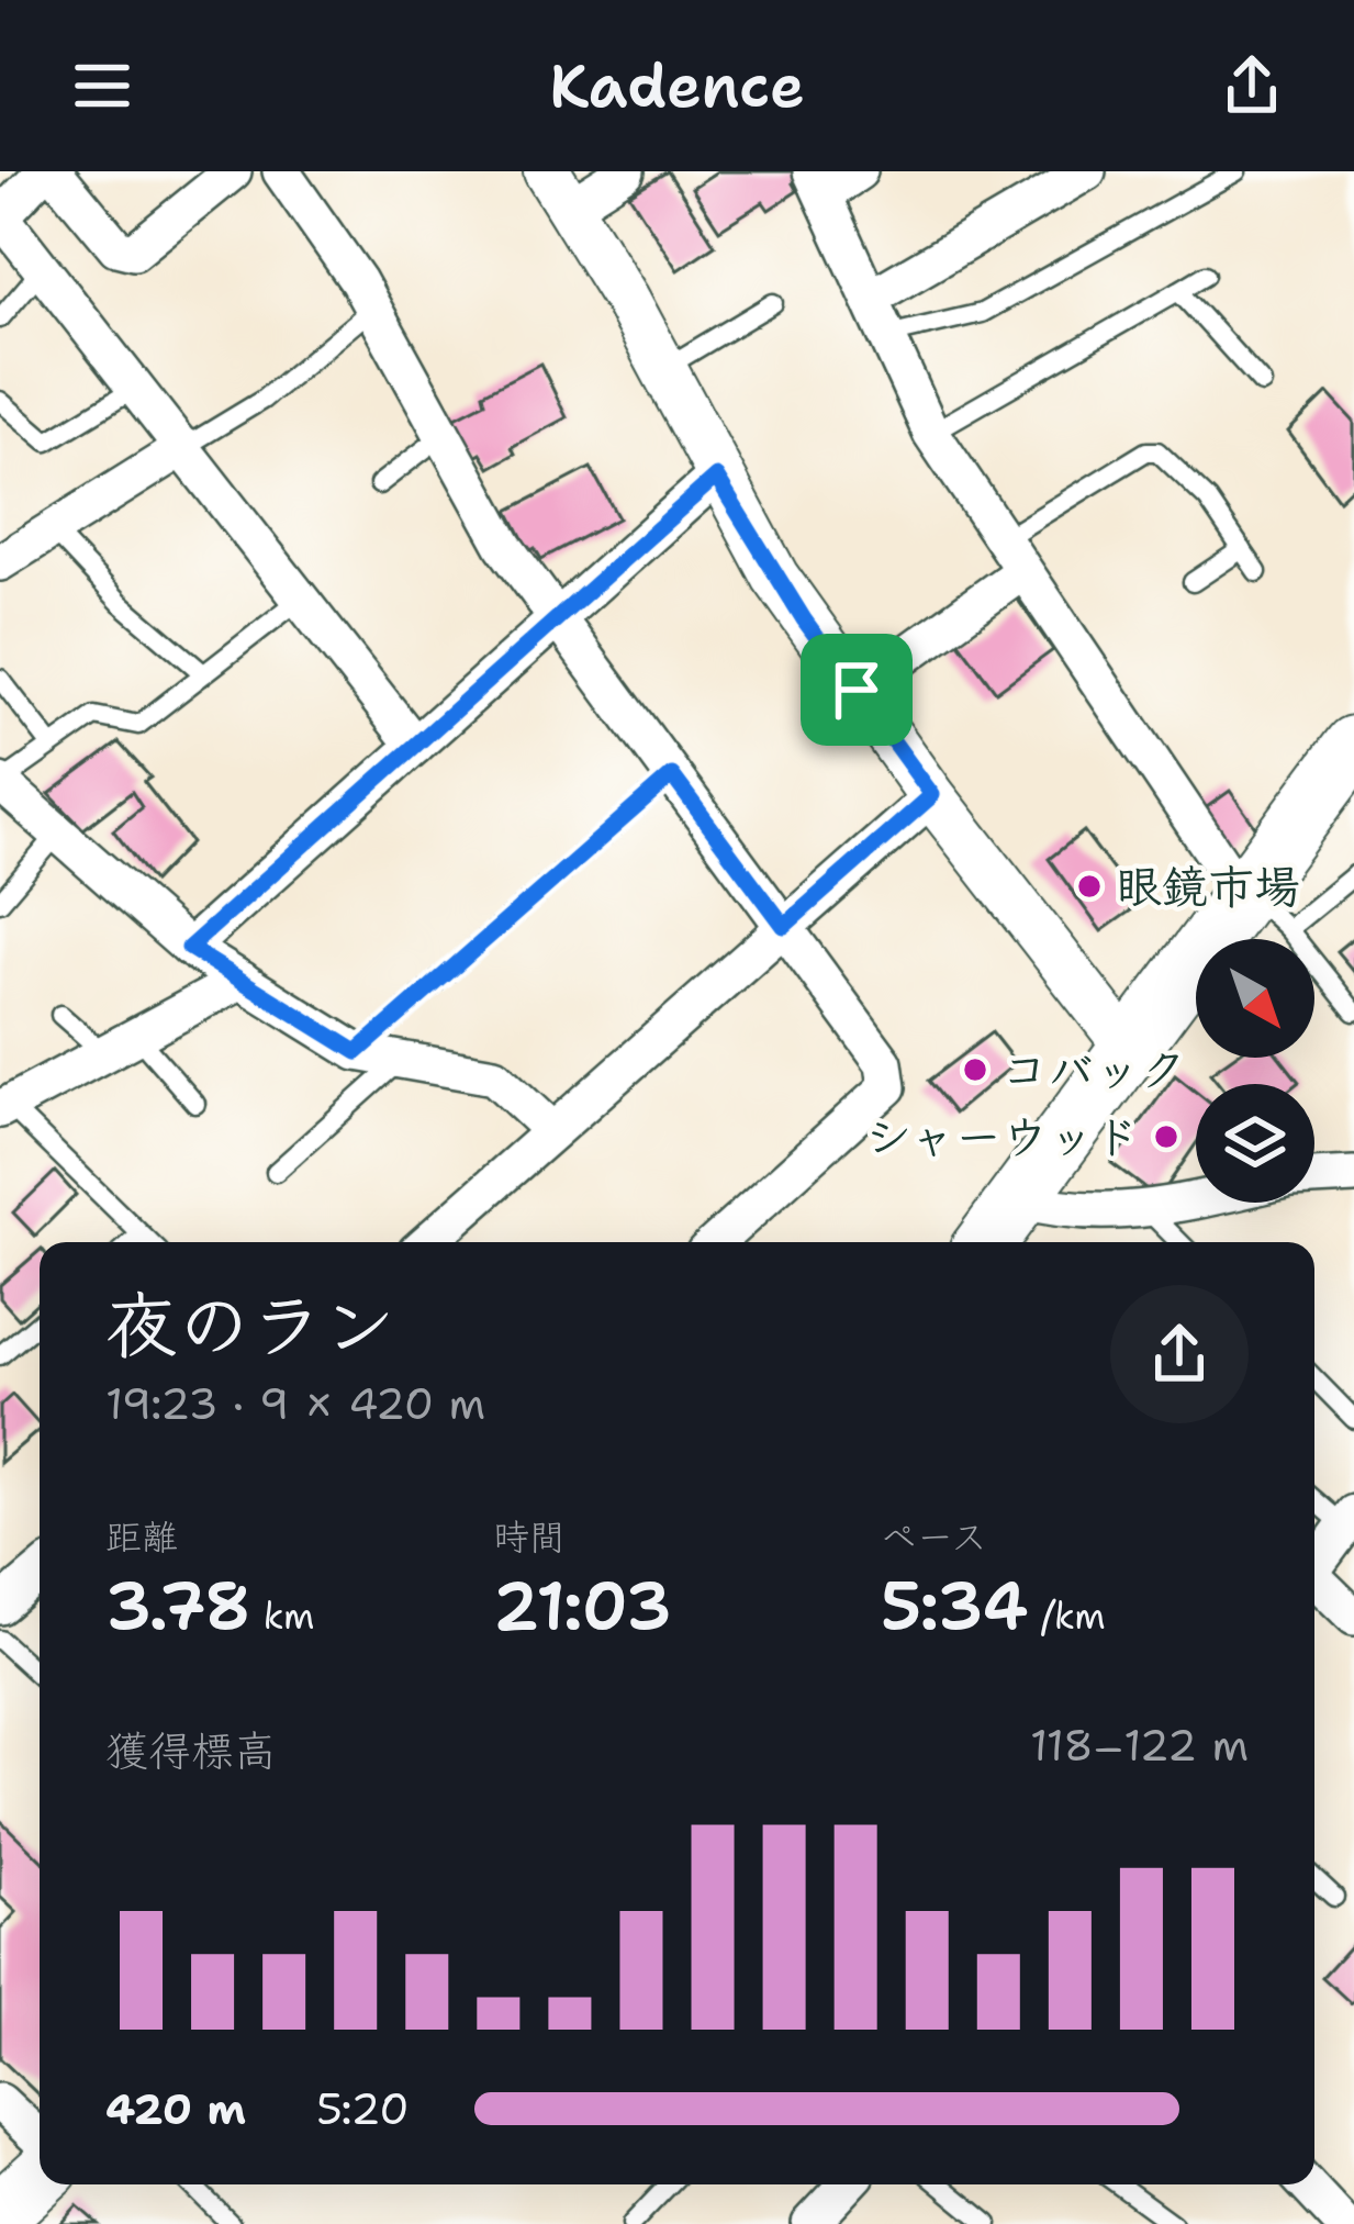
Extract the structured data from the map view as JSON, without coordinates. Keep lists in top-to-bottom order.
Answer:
{
  "places": ["眼鏡市場", "コバック", "シャーウッド"],
  "north": "bottom right",
  "page": {
    "header": "Kadence",
    "heading": ["夜のラン", "19:23 · 9 × 420 m"],
    "stats": [
      ["距離", "3.78 km"],
      ["時間", "21:03"],
      ["ペース", "5:34 /km"]
    ],
    "chart": ["獲得標高", "118–122 m"],
    "list": [
      {
        "name": "420 m",
        "note": "5:20"
      }
    ]
  }
}
